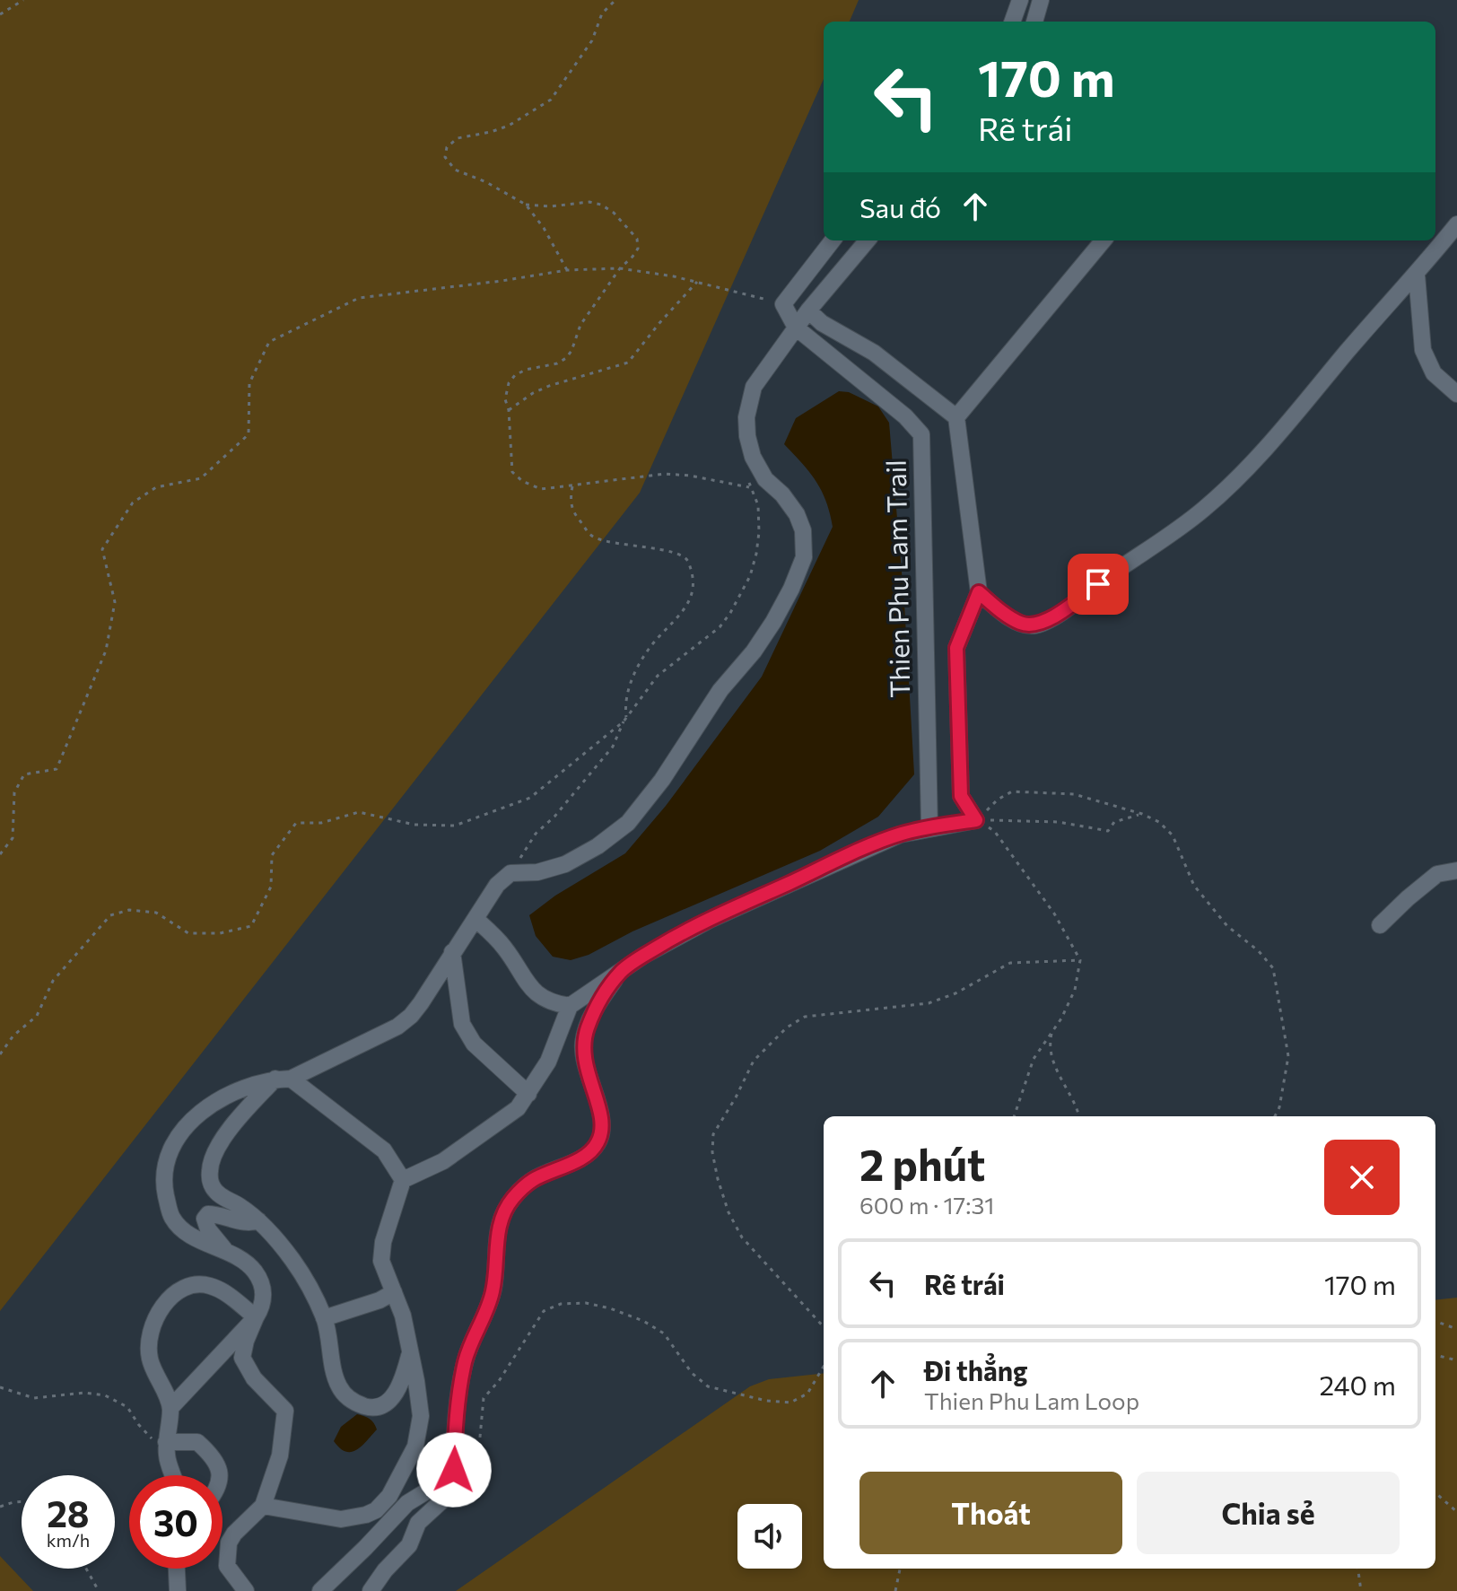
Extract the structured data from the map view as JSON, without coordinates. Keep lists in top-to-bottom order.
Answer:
{
  "streets": {
    "street": ["Thien Phu Lam Trail"]
  },
  "page": {
    "turn": ["170 m", "Rẽ trái"],
    "then": "Sau đó",
    "heading": ["2 phút", "600 m · 17:31"],
    "list": [
      {
        "name": "Rẽ trái",
        "value": "170 m"
      },
      {
        "name": "Đi thẳng",
        "note": "Thien Phu Lam Loop",
        "value": "240 m"
      }
    ],
    "buttons": ["Thoát", "Chia sẻ"],
    "speed": "28 km/h",
    "limit": "30"
  }
}
